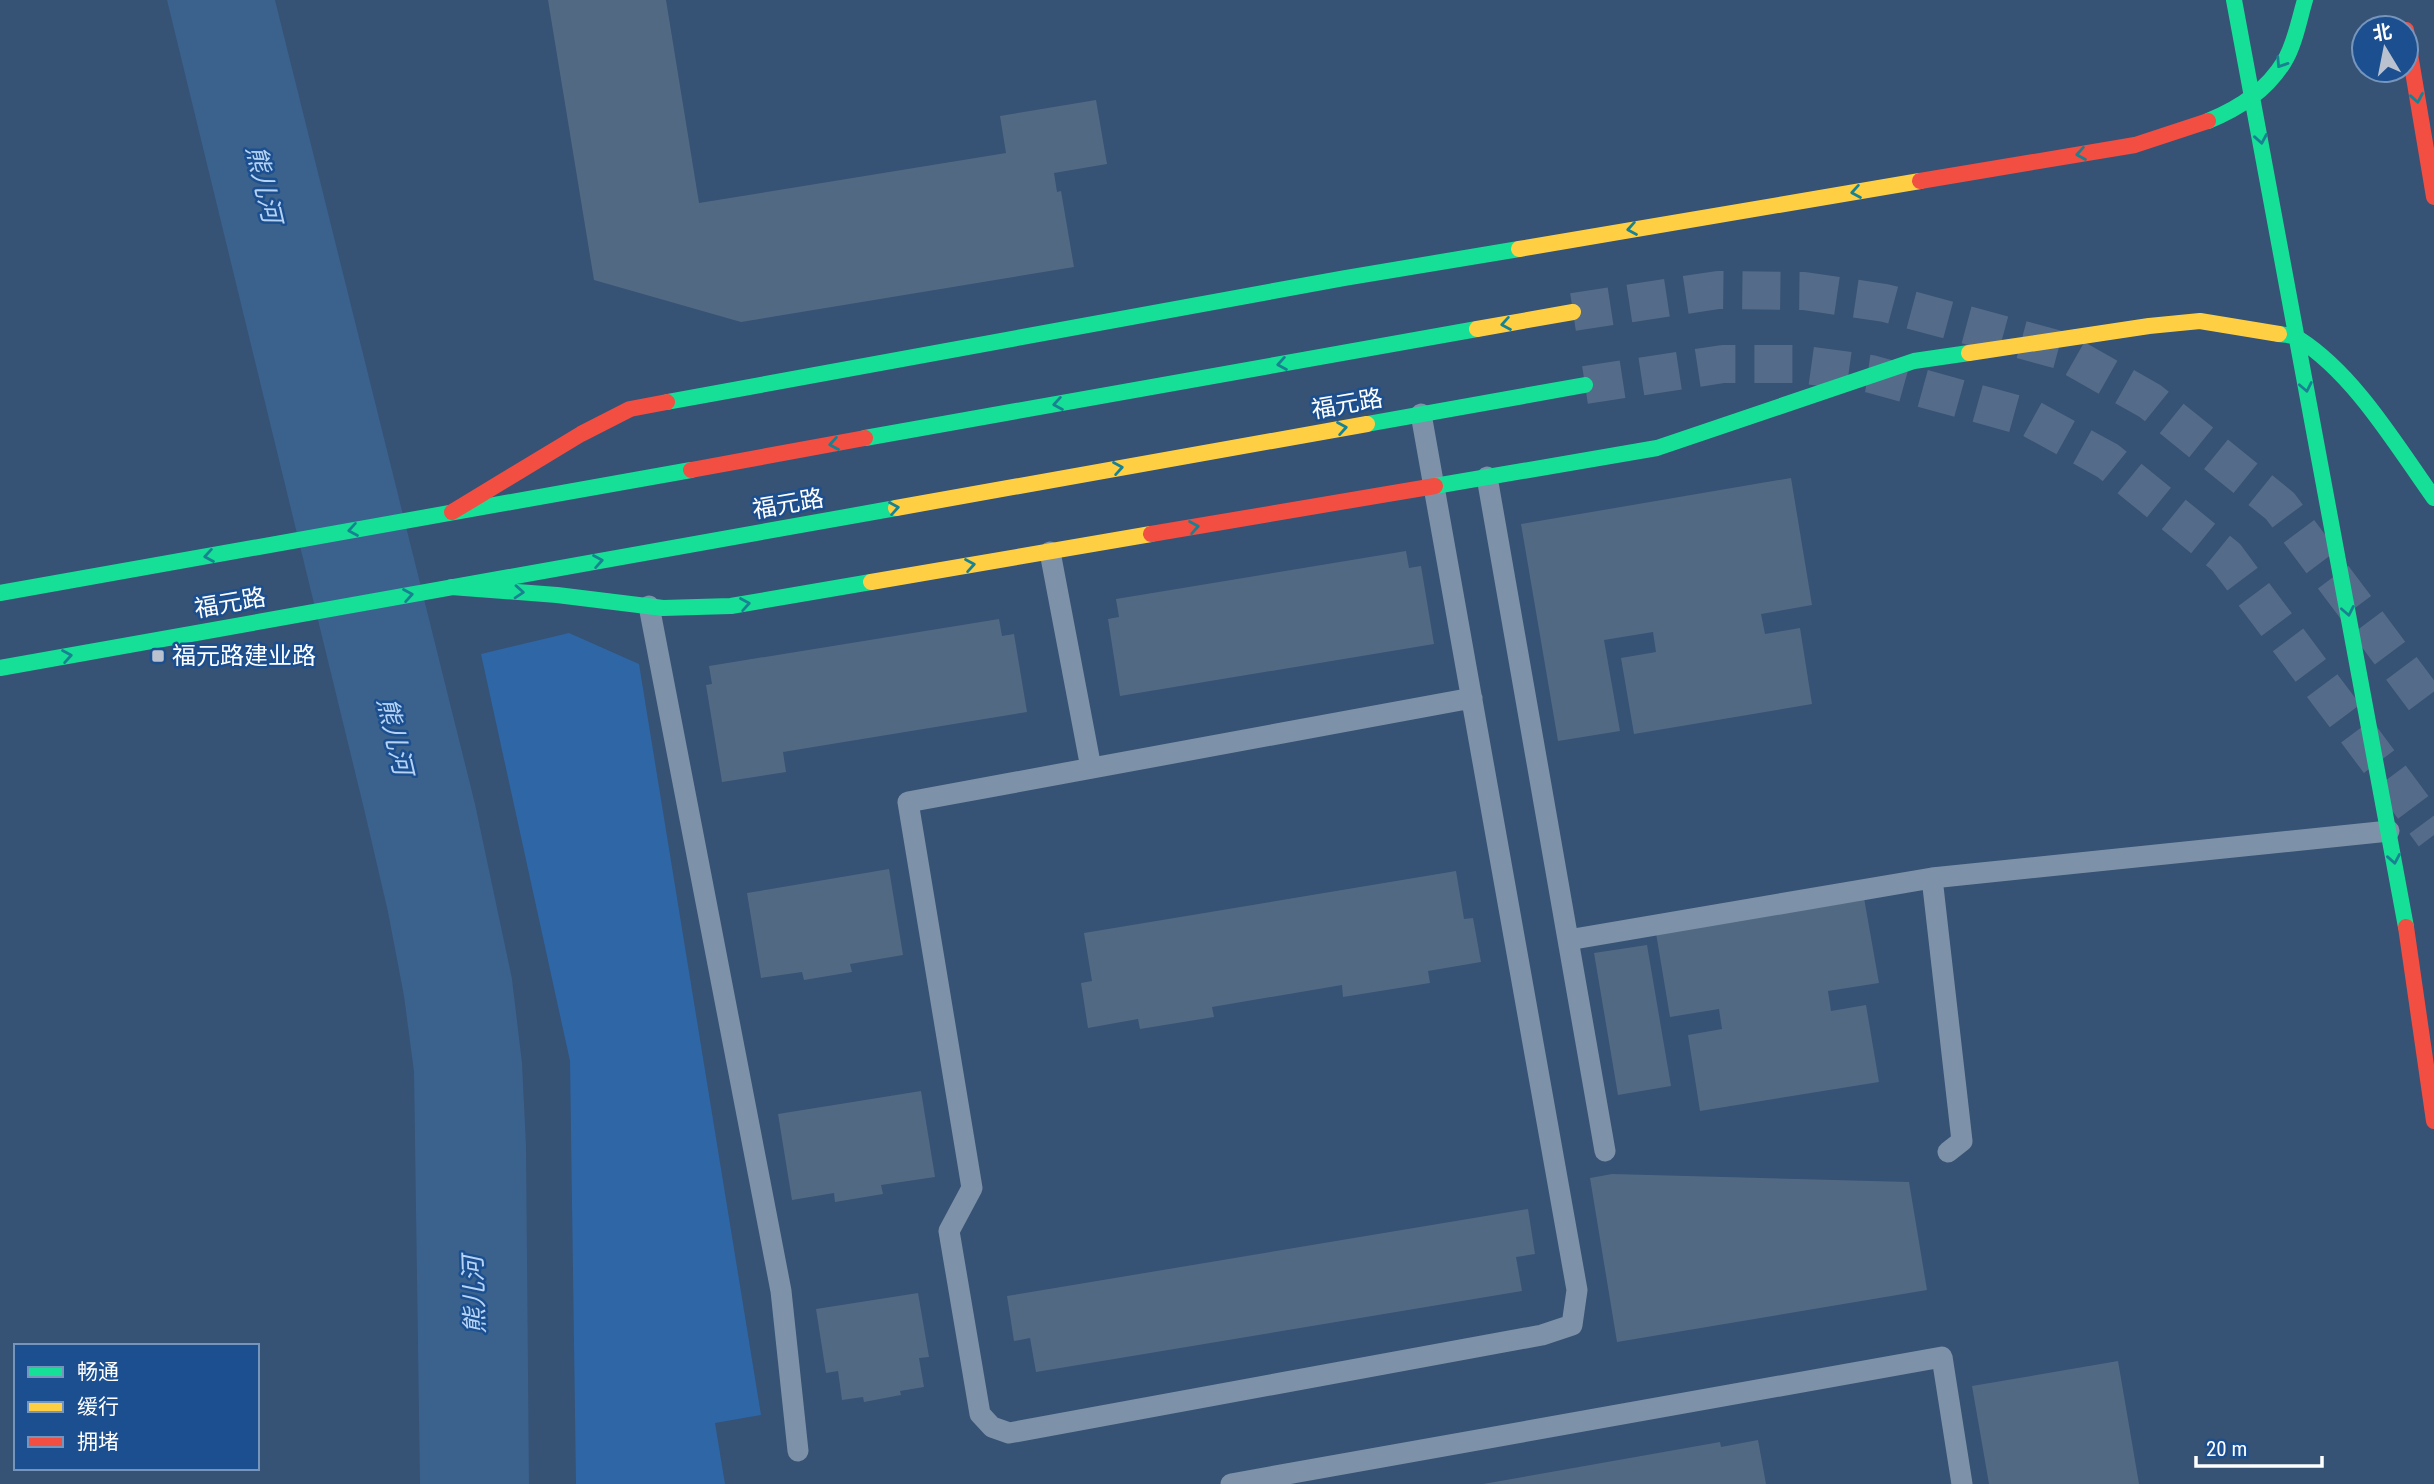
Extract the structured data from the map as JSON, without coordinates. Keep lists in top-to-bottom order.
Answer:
{
  "streets": {
    "main road": ["福元路"]
  },
  "water": ["熊儿河"],
  "places": {
    "transit": ["福元路建业路"]
  },
  "legend": ["畅通", "缓行", "拥堵"],
  "scale_bar": "20 m",
  "north": "top"
}
